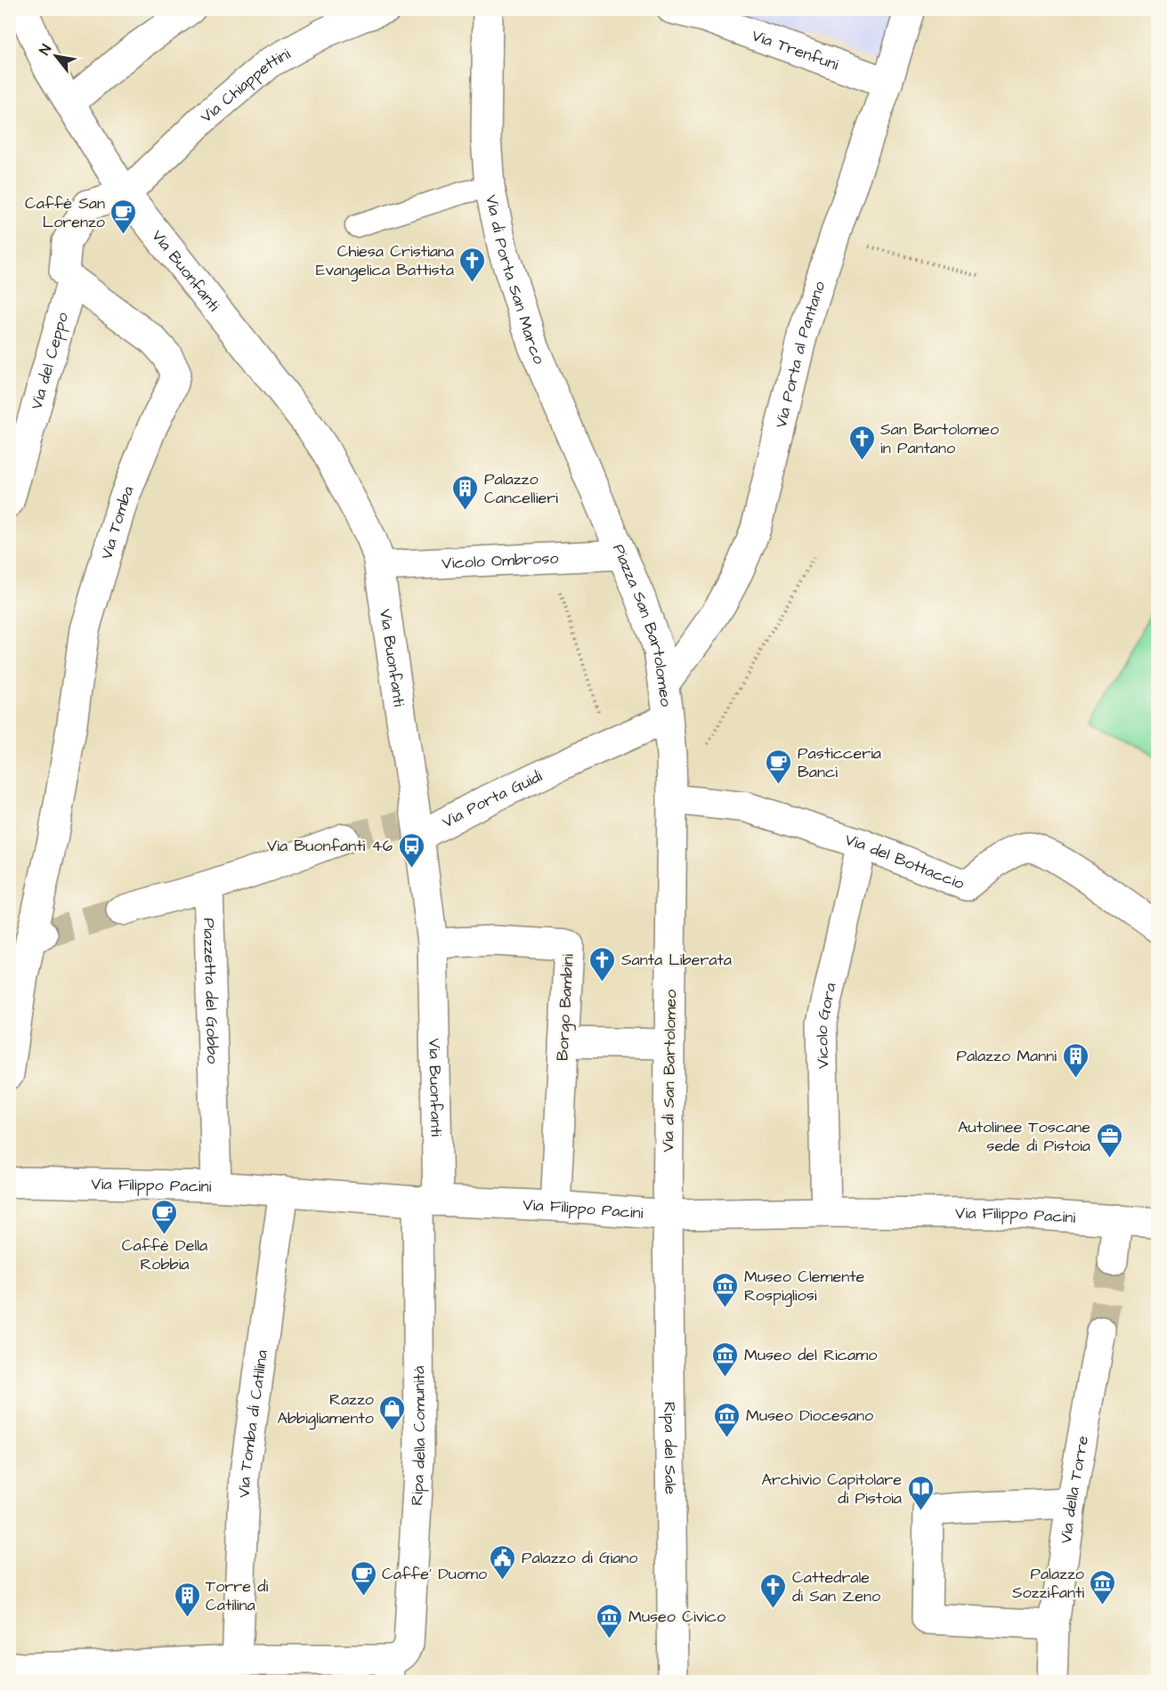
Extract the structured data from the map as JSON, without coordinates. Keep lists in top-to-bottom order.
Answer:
{
  "streets": {
    "street": [
      "Via Trenfuni",
      "Via Chiappettini",
      "Via Buonfanti",
      "Via di Porta San Marco",
      "Via Porta al Pantano",
      "Via del Ceppo",
      "Via Tomba",
      "Vicolo Ombroso",
      "Piazza San Bartolomeo",
      "Via Porta Guidi",
      "Via del Bottaccio",
      "Piazzetta del Gobbo",
      "Borgo Bambini",
      "Vicolo Gora",
      "Via di San Bartolomeo",
      "Via Filippo Pacini",
      "Via Tomba di Catilina",
      "Ripa della Comunità",
      "Ripa del Sale",
      "Via della Torre"
    ]
  },
  "crossings": [
    ["Via Trenfuni", "Via Porta al Pantano"],
    ["Via Chiappettini", "Via Buonfanti"],
    ["Via Buonfanti", "Vicolo Ombroso"],
    ["Via Buonfanti", "Via Porta Guidi"],
    ["Via Buonfanti", "Borgo Bambini"],
    ["Via Buonfanti", "Via Filippo Pacini"],
    ["Via Buonfanti", "Ripa della Comunità"],
    ["Via di Porta San Marco", "Vicolo Ombroso"],
    ["Via di Porta San Marco", "Piazza San Bartolomeo"],
    ["Via Porta al Pantano", "Piazza San Bartolomeo"],
    ["Via del Ceppo", "Via Tomba"],
    ["Vicolo Ombroso", "Piazza San Bartolomeo"],
    ["Piazza San Bartolomeo", "Via Porta Guidi"],
    ["Piazza San Bartolomeo", "Via del Bottaccio"],
    ["Piazza San Bartolomeo", "Via di San Bartolomeo"],
    ["Via del Bottaccio", "Vicolo Gora"],
    ["Via del Bottaccio", "Via di San Bartolomeo"],
    ["Piazzetta del Gobbo", "Via Filippo Pacini"],
    ["Borgo Bambini", "Via Filippo Pacini"],
    ["Vicolo Gora", "Via Filippo Pacini"],
    ["Via di San Bartolomeo", "Via Filippo Pacini"],
    ["Via di San Bartolomeo", "Ripa del Sale"],
    ["Via Filippo Pacini", "Via Tomba di Catilina"],
    ["Via Filippo Pacini", "Ripa della Comunità"],
    ["Via Filippo Pacini", "Ripa del Sale"]
  ],
  "places": {
    "cafe": [
      "Caffè San Lorenzo",
      "Pasticceria Banci",
      "Caffè Della Robbia",
      "Caffe' Duomo"
    ],
    "church": [
      "Chiesa Cristiana Evangelica Battista",
      "San Bartolomeo in Pantano",
      "Santa Liberata",
      "Cattedrale di San Zeno"
    ],
    "building": ["Palazzo Cancellieri", "Palazzo Manni", "Torre di Catilina"],
    "bus stop": ["Via Buonfanti 46"],
    "office": ["Autolinee Toscane sede di Pistoia"],
    "museum": [
      "Museo Clemente Rospigliosi",
      "Museo del Ricamo",
      "Museo Diocesano",
      "Palazzo Sozzifanti",
      "Museo Civico"
    ],
    "shop": ["Razzo Abbigliamento"],
    "library": ["Archivio Capitolare di Pistoia"],
    "public building": ["Palazzo di Giano"]
  },
  "north": "top left"
}
